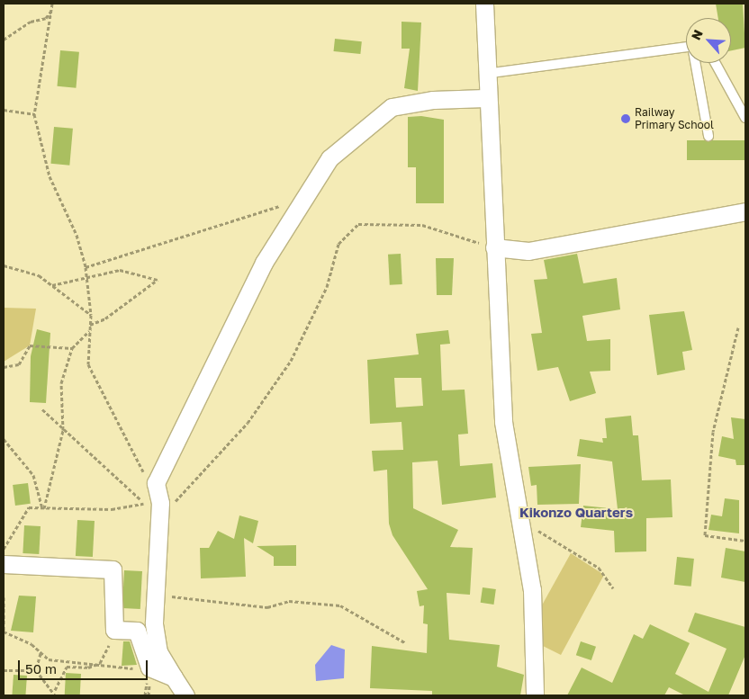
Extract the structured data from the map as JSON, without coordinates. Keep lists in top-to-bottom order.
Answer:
{
  "districts": ["Kikonzo Quarters"],
  "places": ["Railway Primary School"],
  "scale_bar": "50 m",
  "north": "top left"
}
